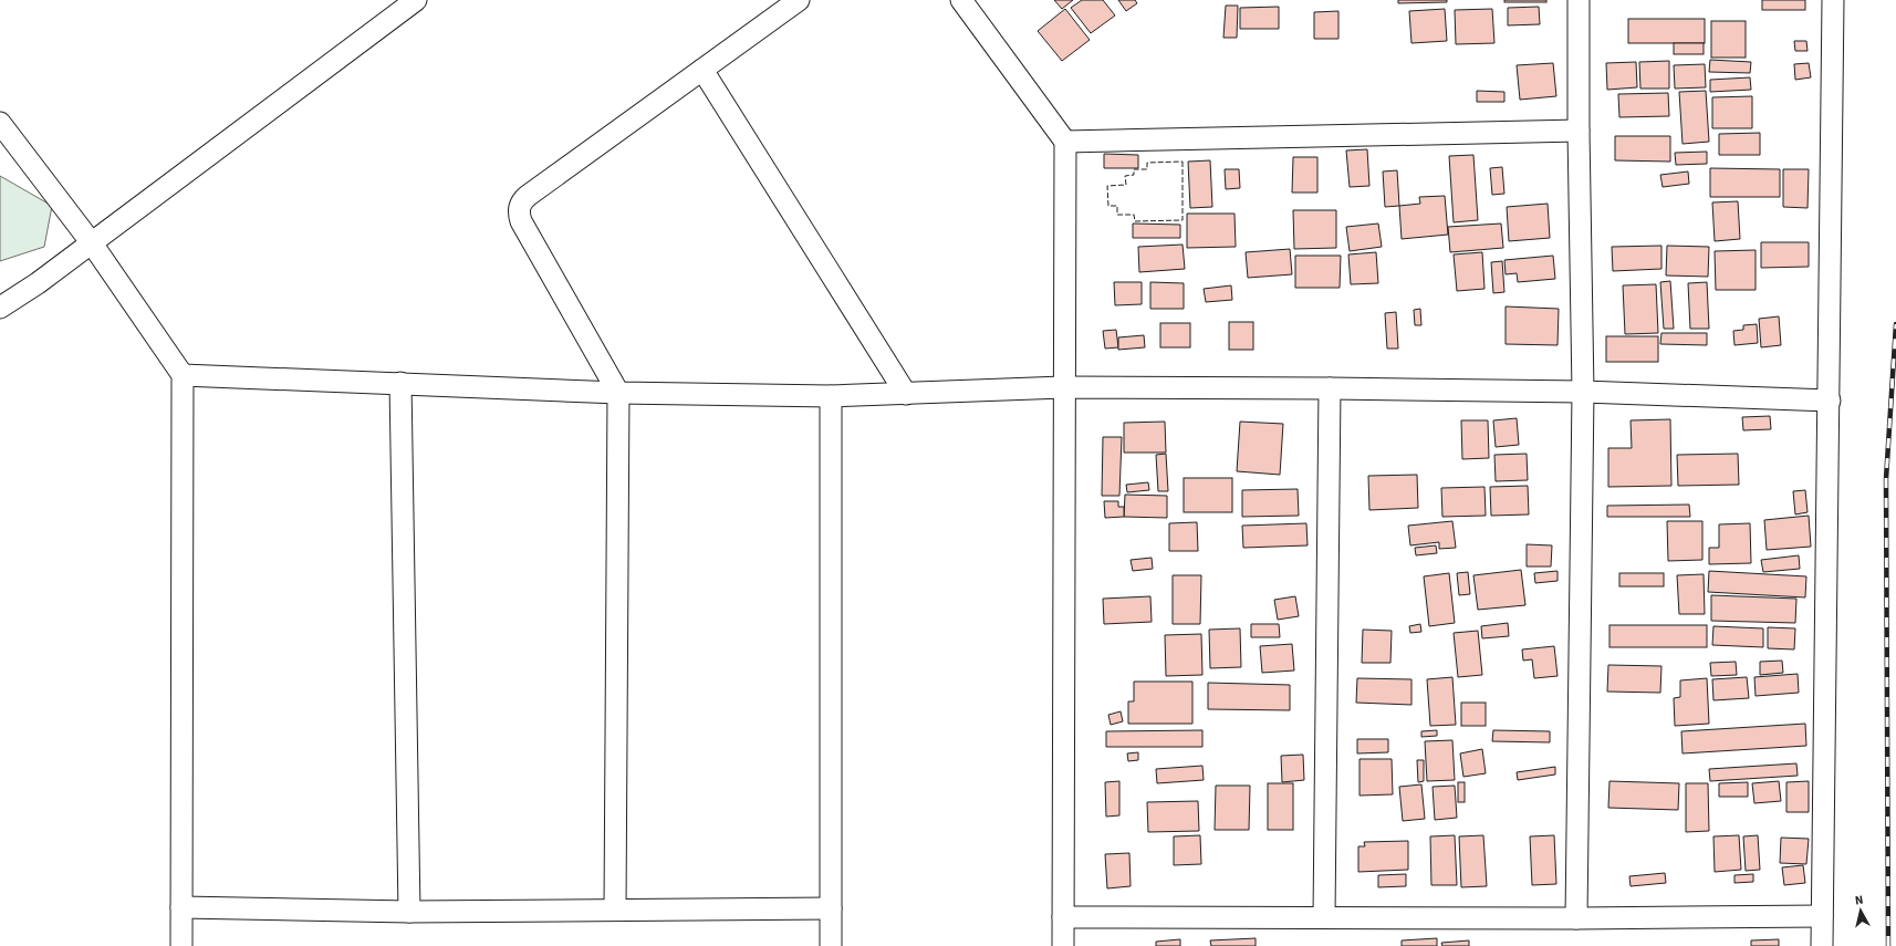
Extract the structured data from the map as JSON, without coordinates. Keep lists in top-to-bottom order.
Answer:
{
  "north": "top"
}
